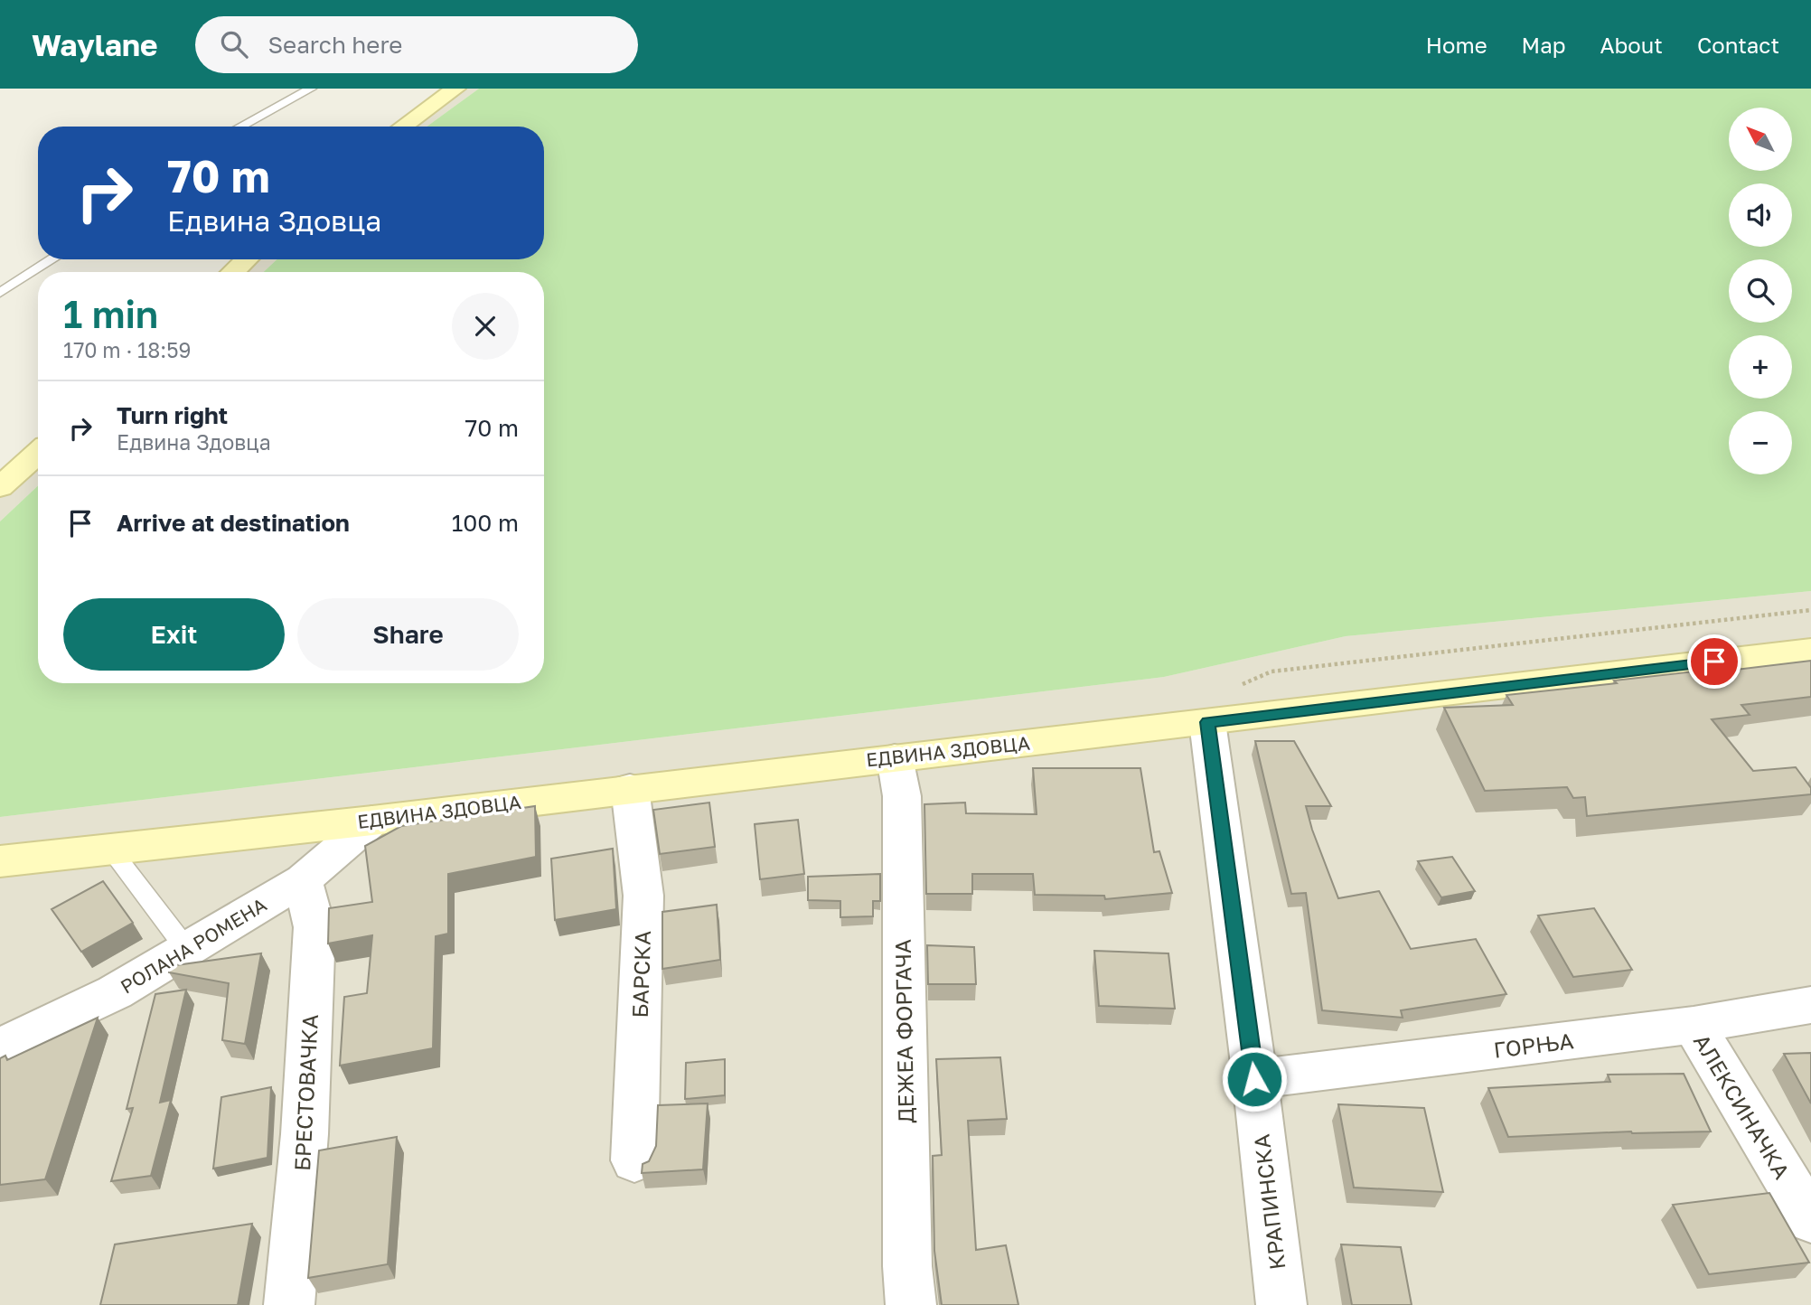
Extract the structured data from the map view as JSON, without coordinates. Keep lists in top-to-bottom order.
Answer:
{
  "streets": {
    "main road": ["ЕДВИНА ЗДОВЦА"],
    "street": [
      "РОЛАНА РОМЕНА",
      "БАРСКА",
      "ДЕЖЕА ФОРГАЧА",
      "ГОРЊА",
      "БРЕСТОВАЧКА",
      "АЛЕКСИНАЧКА",
      "КРАПИНСКА"
    ]
  },
  "crossings": [
    ["ЕДВИНА ЗДОВЦА", "РОЛАНА РОМЕНА"],
    ["ЕДВИНА ЗДОВЦА", "БАРСКА"],
    ["ЕДВИНА ЗДОВЦА", "ДЕЖЕА ФОРГАЧА"],
    ["ЕДВИНА ЗДОВЦА", "КРАПИНСКА"],
    ["РОЛАНА РОМЕНА", "БРЕСТОВАЧКА"],
    ["ГОРЊА", "АЛЕКСИНАЧКА"],
    ["ГОРЊА", "КРАПИНСКА"]
  ],
  "north": "top left",
  "page": {
    "header": "Waylane",
    "search": "Search here",
    "nav": [
      "Home",
      "Map",
      "About",
      "Contact"
    ],
    "map_buttons": ["+", "−"],
    "turn": ["70 m", "Едвина Здовца"],
    "heading": ["1 min", "170 m · 18:59"],
    "list": [
      {
        "name": "Turn right",
        "note": "Едвина Здовца",
        "value": "70 m"
      },
      {
        "name": "Arrive at destination",
        "value": "100 m"
      }
    ],
    "buttons": ["Exit", "Share"]
  }
}
